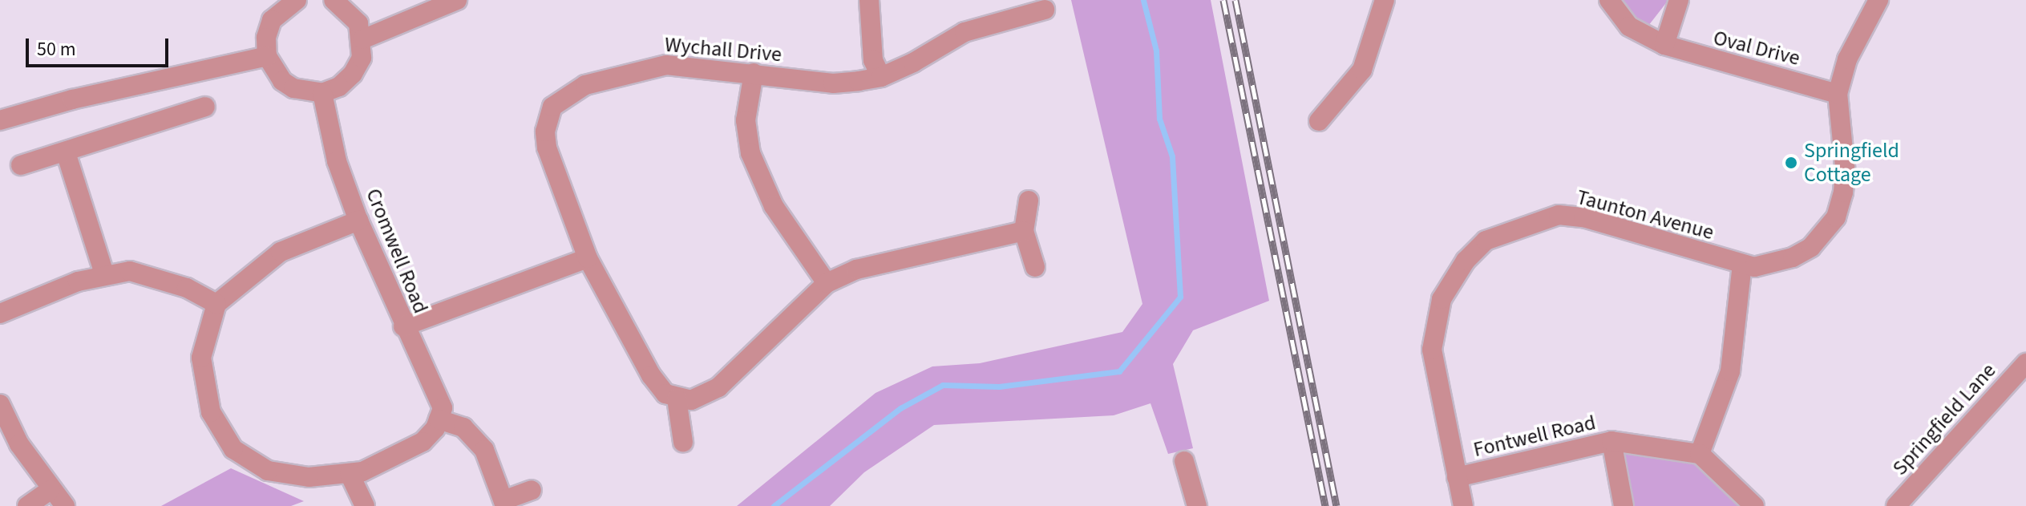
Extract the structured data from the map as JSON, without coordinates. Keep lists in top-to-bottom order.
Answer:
{
  "streets": {
    "street": [
      "Oval Drive",
      "Wychall Drive",
      "Taunton Avenue",
      "Cromwell Road",
      "Springfield Lane",
      "Fontwell Road"
    ]
  },
  "crossings": [
    ["Oval Drive", "Taunton Avenue"],
    ["Taunton Avenue", "Fontwell Road"]
  ],
  "places": ["Springfield Cottage"],
  "scale_bar": "50 m"
}
